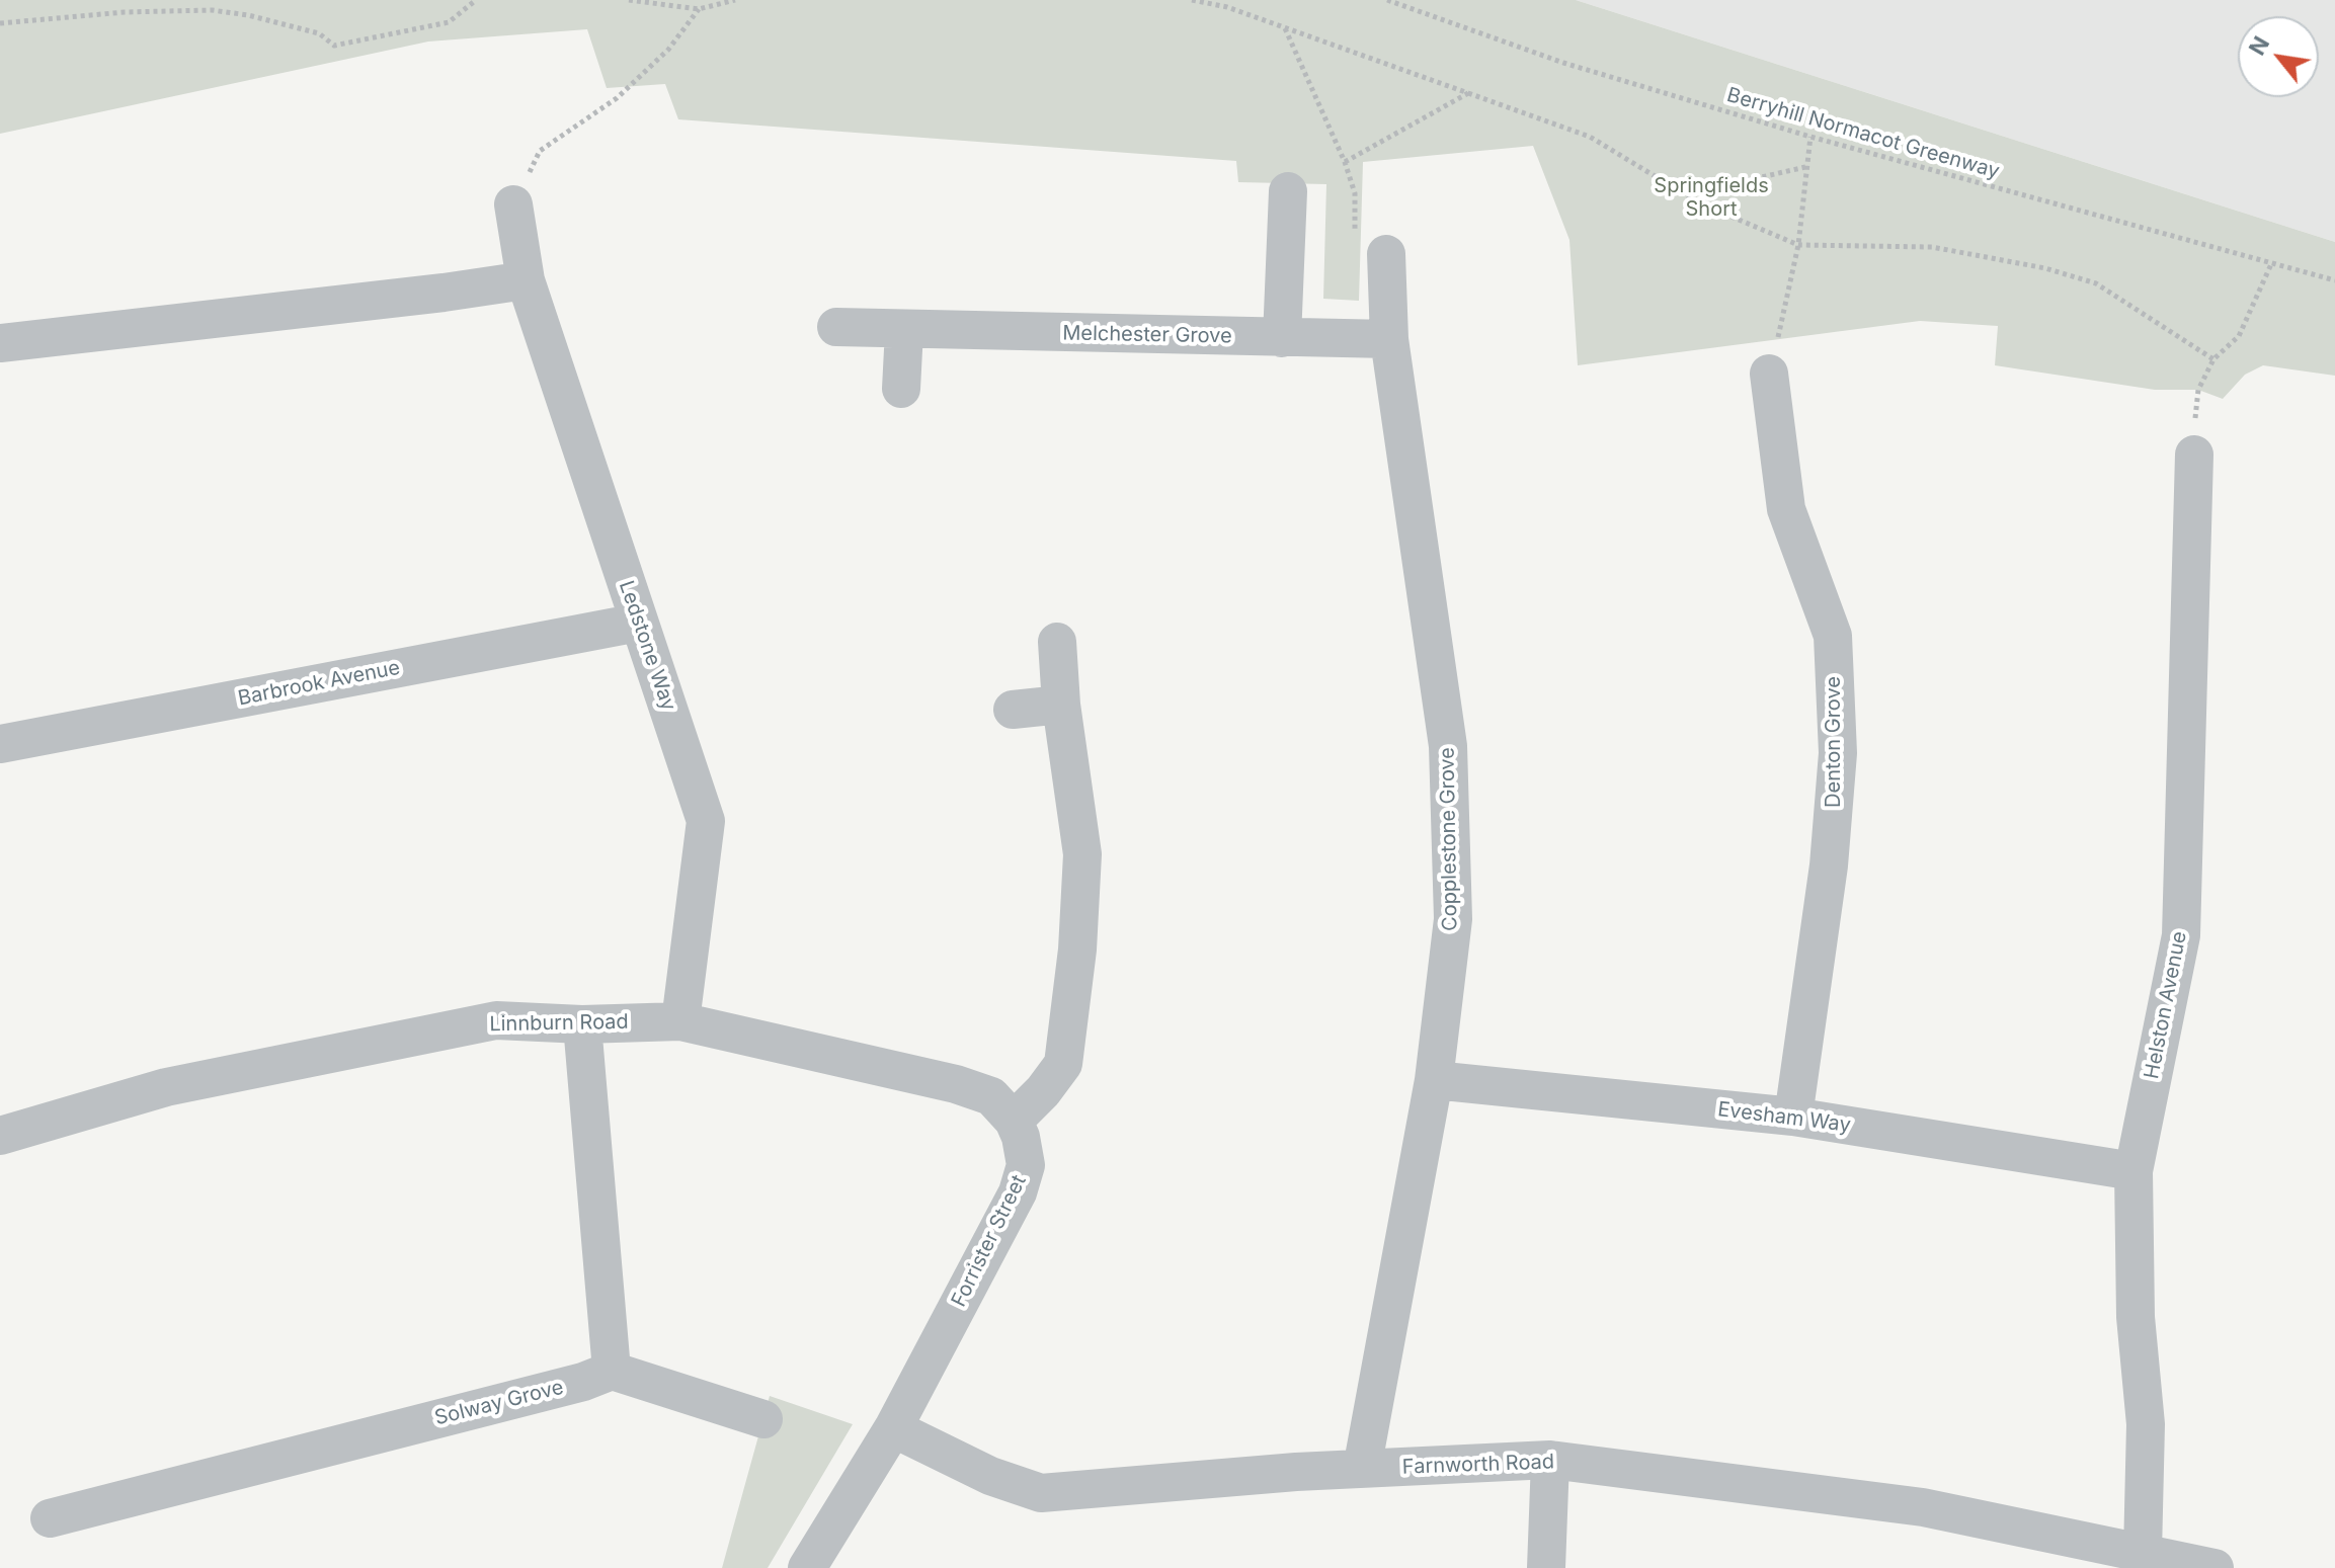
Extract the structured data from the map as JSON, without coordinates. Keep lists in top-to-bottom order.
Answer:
{
  "streets": {
    "street": [
      "Melchester Grove",
      "Ledstone Way",
      "Barbrook Avenue",
      "Denton Grove",
      "Copplestone Grove",
      "Helston Avenue",
      "Linnburn Road",
      "Evesham Way",
      "Forrister Street",
      "Solway Grove",
      "Farnworth Road"
    ],
    "path": ["Berryhill Normacot Greenway"]
  },
  "crossings": [
    ["Melchester Grove", "Copplestone Grove"],
    ["Ledstone Way", "Barbrook Avenue"],
    ["Ledstone Way", "Linnburn Road"],
    ["Denton Grove", "Evesham Way"],
    ["Copplestone Grove", "Evesham Way"],
    ["Copplestone Grove", "Farnworth Road"],
    ["Helston Avenue", "Evesham Way"],
    ["Helston Avenue", "Farnworth Road"],
    ["Linnburn Road", "Forrister Street"],
    ["Forrister Street", "Farnworth Road"]
  ],
  "parks": ["Springfields Short"],
  "north": "top left"
}
